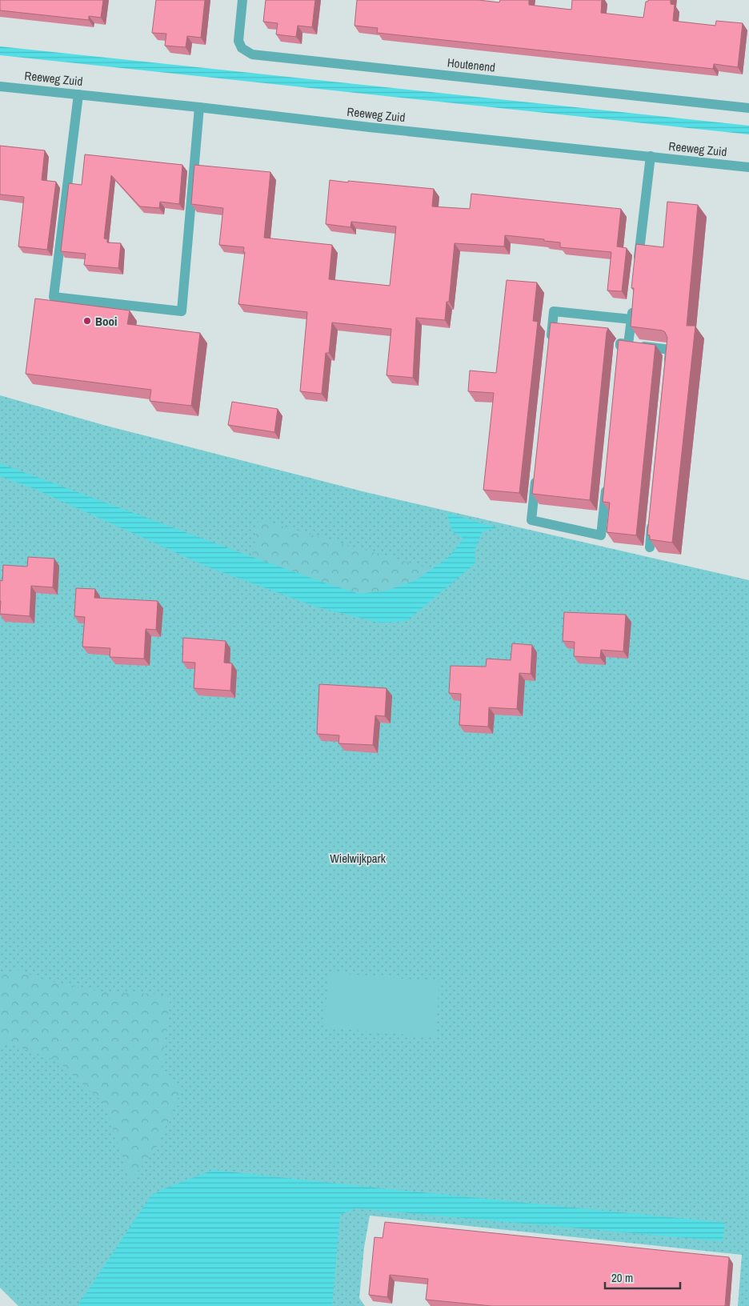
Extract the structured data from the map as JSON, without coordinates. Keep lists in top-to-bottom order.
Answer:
{
  "streets": {
    "street": ["Houtenend", "Reeweg Zuid"]
  },
  "parks": ["Wielwijkpark"],
  "places": ["Booi"],
  "scale_bar": "20 m"
}
